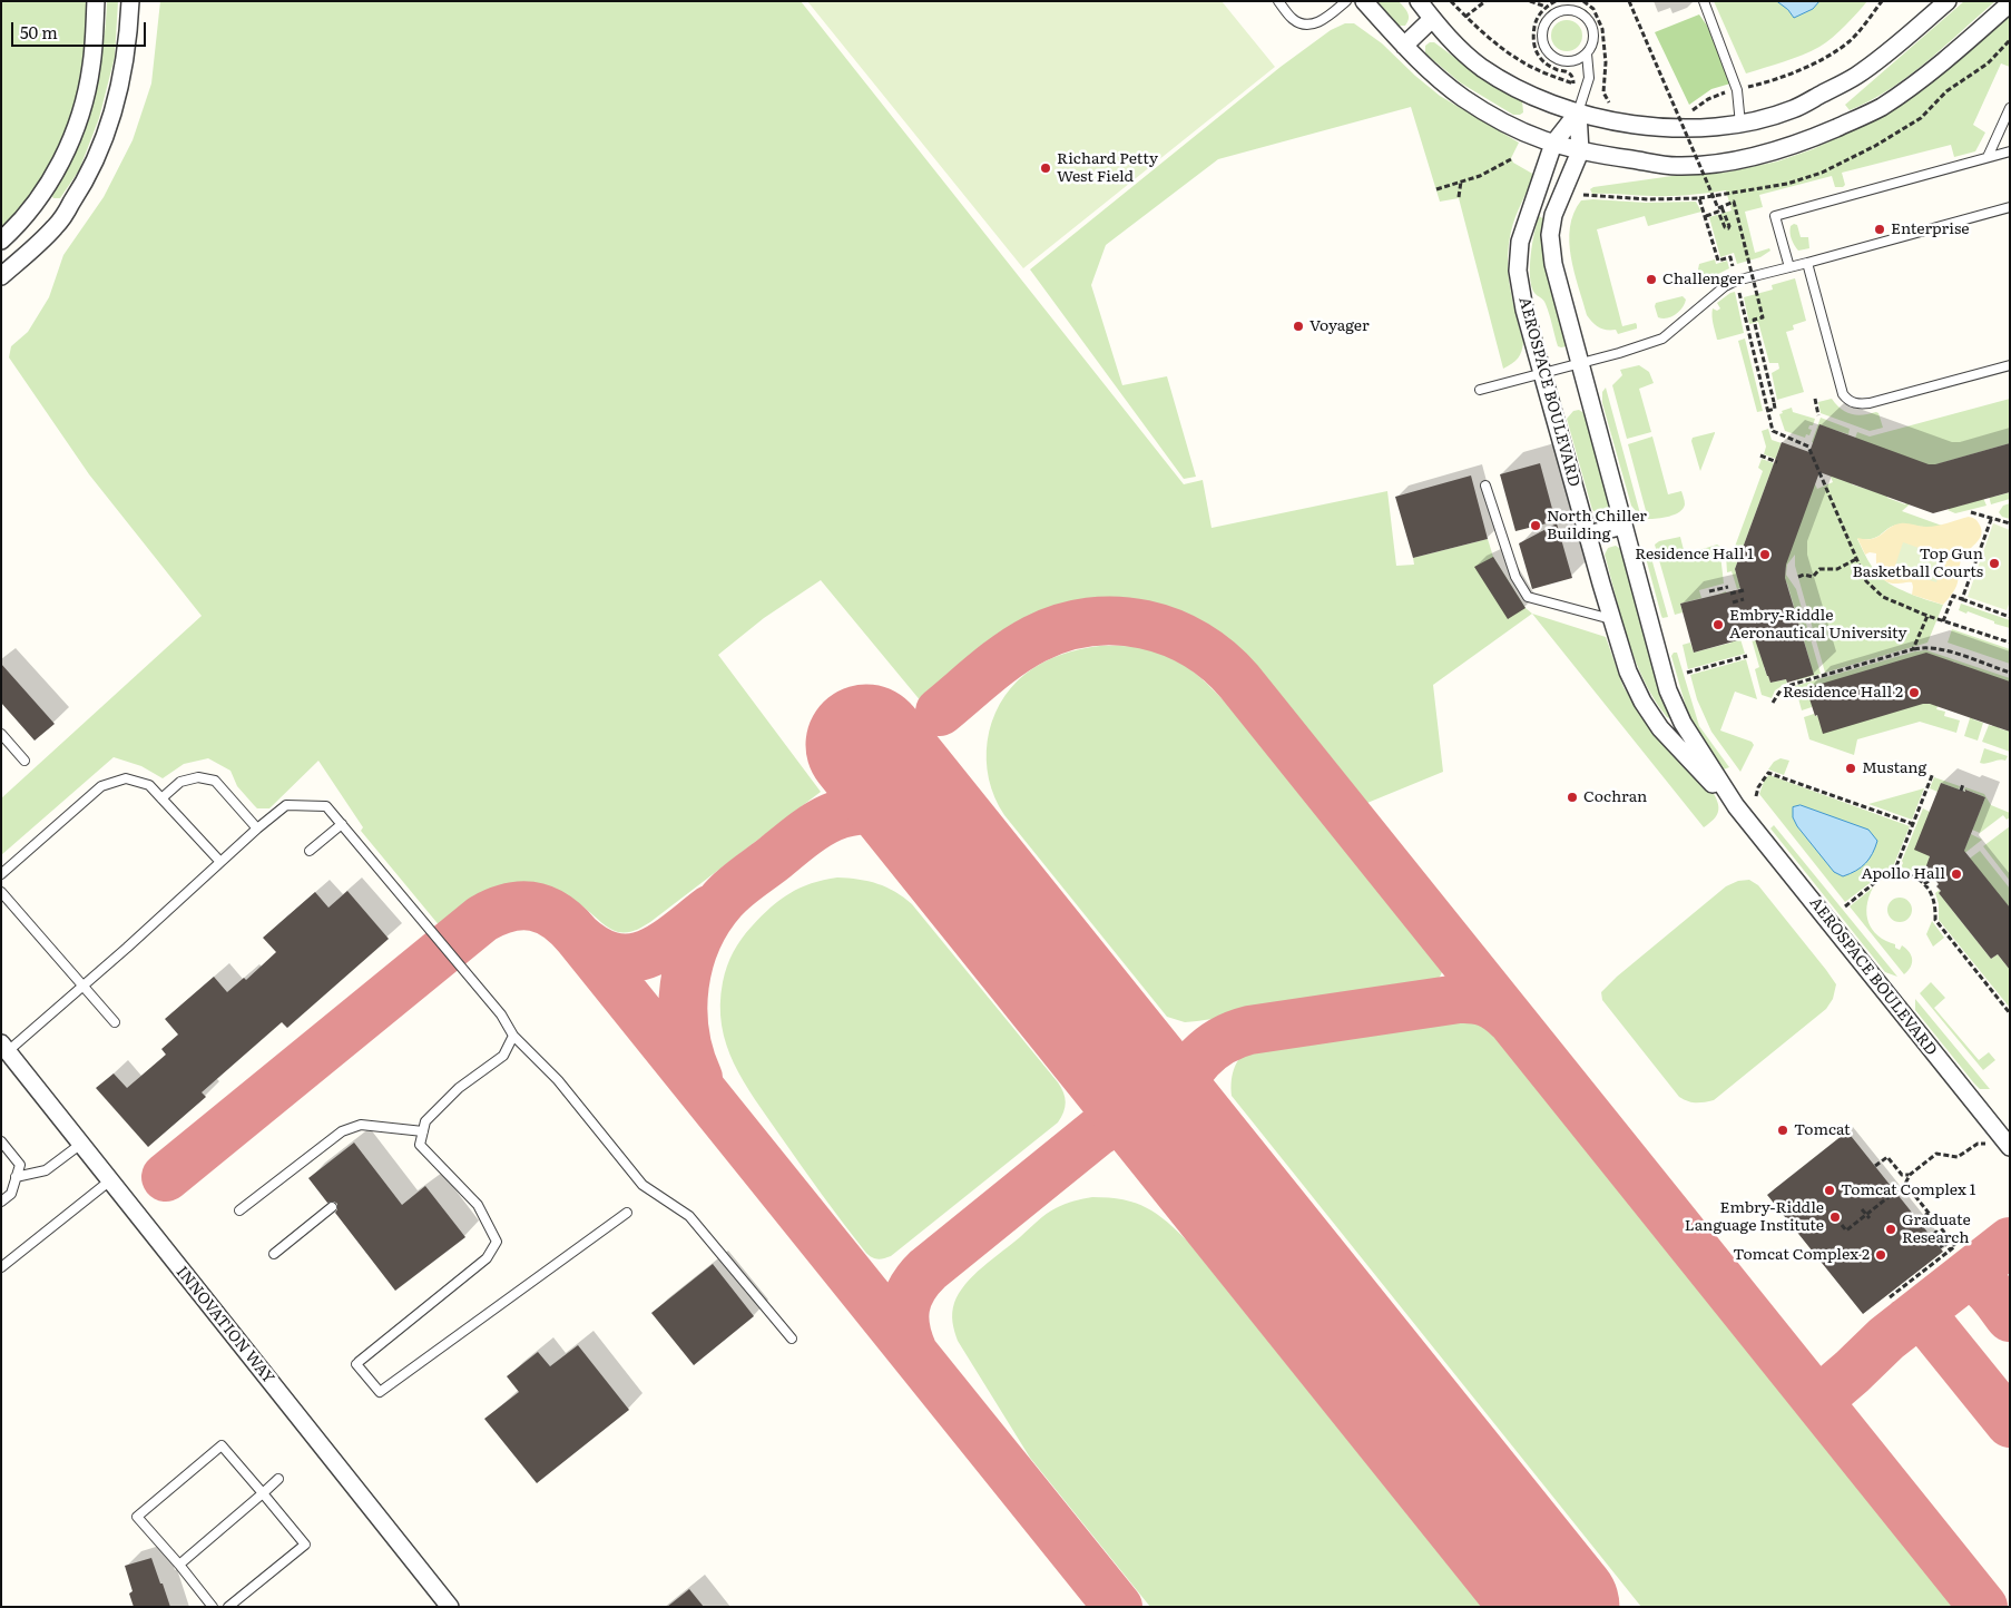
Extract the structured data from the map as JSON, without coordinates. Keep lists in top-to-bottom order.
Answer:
{
  "streets": {
    "street": ["AEROSPACE BOULEVARD", "INNOVATION WAY"]
  },
  "places": [
    "Richard Petty West Field",
    "Enterprise",
    "Challenger",
    "Voyager",
    "North Chiller Building",
    "Residence Hall 1",
    "Top Gun Basketball Courts",
    "Embry-Riddle Aeronautical University",
    "Residence Hall 2",
    "Mustang",
    "Cochran",
    "Apollo Hall",
    "Tomcat",
    "Tomcat Complex 1",
    "Embry-Riddle Language Institute",
    "Graduate Research",
    "Tomcat Complex 2"
  ],
  "scale_bar": "50 m"
}
